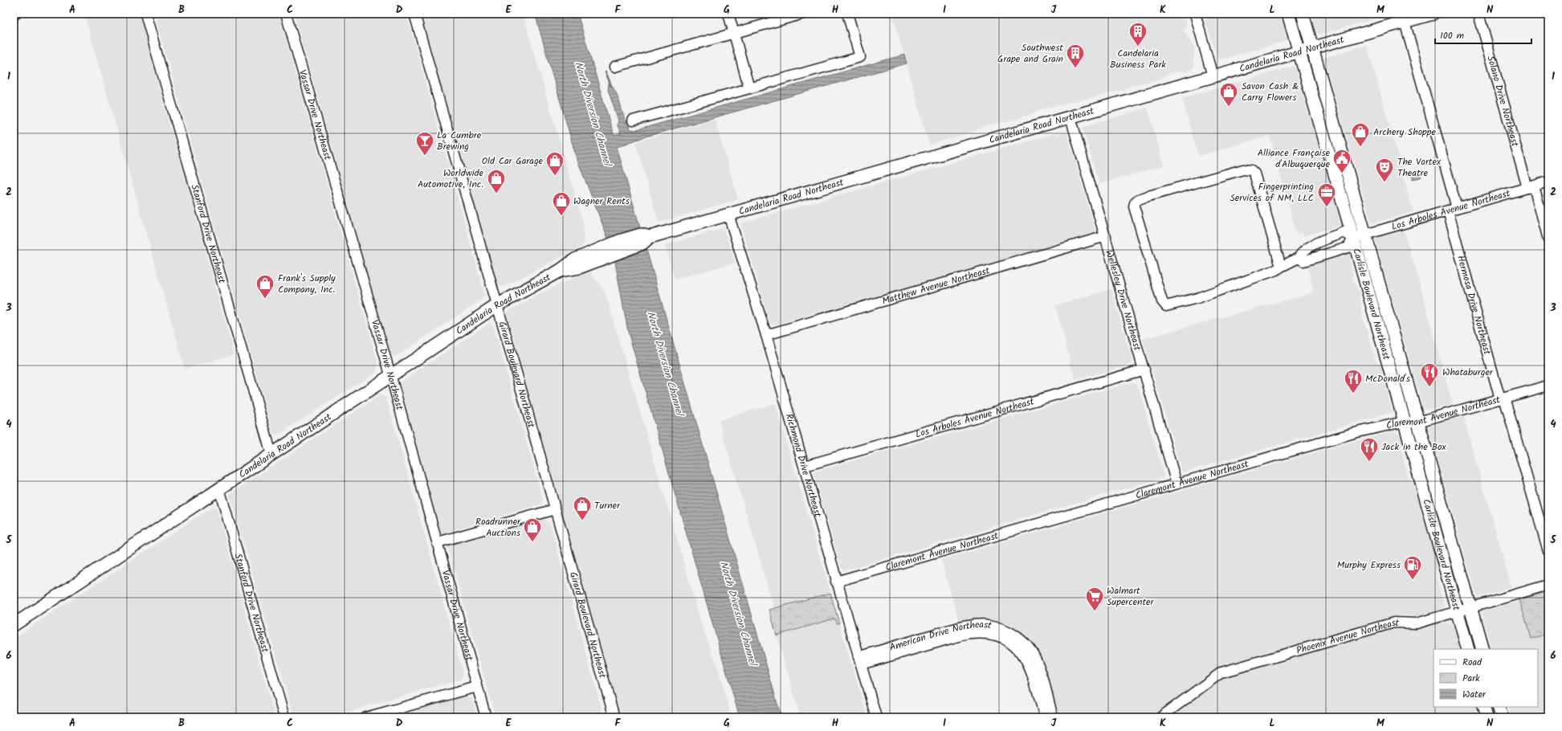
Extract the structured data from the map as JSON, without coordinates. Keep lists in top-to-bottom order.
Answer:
{
  "streets": {
    "main road": ["Candelaria Road Northeast", "Carlisle Boulevard Northeast"],
    "street": [
      "Solano Drive Northeast",
      "Vassar Drive Northeast",
      "Los Arboles Avenue Northeast",
      "Stanford Drive Northeast",
      "Matthew Avenue Northeast",
      "Wellesley Drive Northeast",
      "Hermosa Drive Northeast",
      "Girard Boulevard Northeast",
      "Claremont Avenue Northeast",
      "Richmond Drive Northeast",
      "American Drive Northeast",
      "Phoenix Avenue Northeast"
    ]
  },
  "crossings": [
    ["Candelaria Road Northeast", "Vassar Drive Northeast"],
    ["Candelaria Road Northeast", "Stanford Drive Northeast"],
    ["Candelaria Road Northeast", "Wellesley Drive Northeast"],
    ["Candelaria Road Northeast", "Carlisle Boulevard Northeast"],
    ["Candelaria Road Northeast", "Hermosa Drive Northeast"],
    ["Candelaria Road Northeast", "Girard Boulevard Northeast"],
    ["Candelaria Road Northeast", "Richmond Drive Northeast"],
    ["Solano Drive Northeast", "Los Arboles Avenue Northeast"],
    ["Los Arboles Avenue Northeast", "Wellesley Drive Northeast"],
    ["Los Arboles Avenue Northeast", "Carlisle Boulevard Northeast"],
    ["Los Arboles Avenue Northeast", "Hermosa Drive Northeast"],
    ["Los Arboles Avenue Northeast", "Richmond Drive Northeast"],
    ["Matthew Avenue Northeast", "Wellesley Drive Northeast"],
    ["Matthew Avenue Northeast", "Richmond Drive Northeast"],
    ["Wellesley Drive Northeast", "Claremont Avenue Northeast"],
    ["Carlisle Boulevard Northeast", "Claremont Avenue Northeast"],
    ["Carlisle Boulevard Northeast", "Phoenix Avenue Northeast"],
    ["Hermosa Drive Northeast", "Claremont Avenue Northeast"],
    ["Claremont Avenue Northeast", "Richmond Drive Northeast"],
    ["Richmond Drive Northeast", "American Drive Northeast"]
  ],
  "water": ["North Diversion Channel"],
  "places": {
    "building": ["Candelaria Business Park", "Southwest Grape and Grain"],
    "shop": [
      "Savon Cash & Carry Flowers",
      "Archery Shoppe",
      "Old Car Garage",
      "Worldwide Automotive, Inc.",
      "Wagner Rents",
      "Frank's Supply Company, Inc.",
      "Turner",
      "Roadrunner Auctions"
    ],
    "bar": ["La Cumbre Brewing"],
    "public building": ["Alliance Française d'Albuquerque"],
    "theatre": ["The Vortex Theatre"],
    "office": ["Fingerprinting Services of NM, LLC"],
    "restaurant": ["Whataburger", "McDonald's", "Jack in the Box"],
    "fuel station": ["Murphy Express"],
    "supermarket": ["Walmart Supercenter"]
  },
  "legend": ["Road", "Park", "Water"],
  "scale_bar": "100 m",
  "grid": {
    "columns": [
      "A",
      "B",
      "C",
      "D",
      "E",
      "F",
      "G",
      "H",
      "I",
      "J",
      "K",
      "L",
      "M",
      "N"
    ],
    "rows": [
      "1",
      "2",
      "3",
      "4",
      "5",
      "6"
    ]
  }
}
